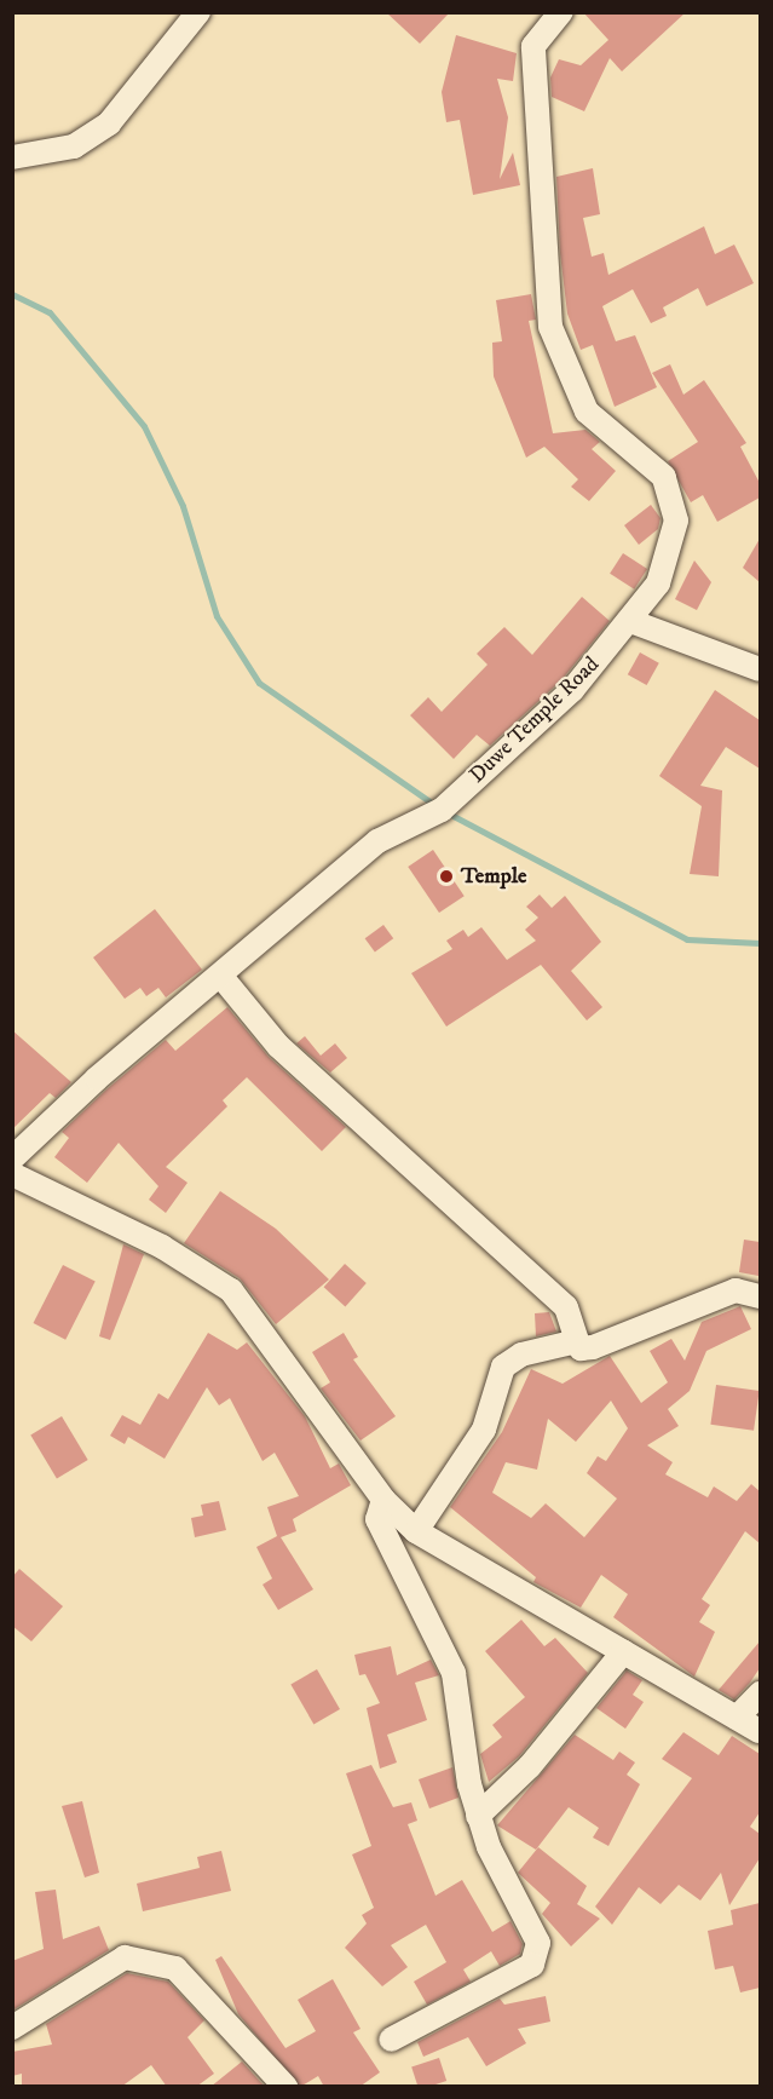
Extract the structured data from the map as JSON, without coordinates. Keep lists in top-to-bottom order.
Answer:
{
  "streets": {
    "street": ["Duwe Temple Road"]
  },
  "places": ["Temple"]
}
